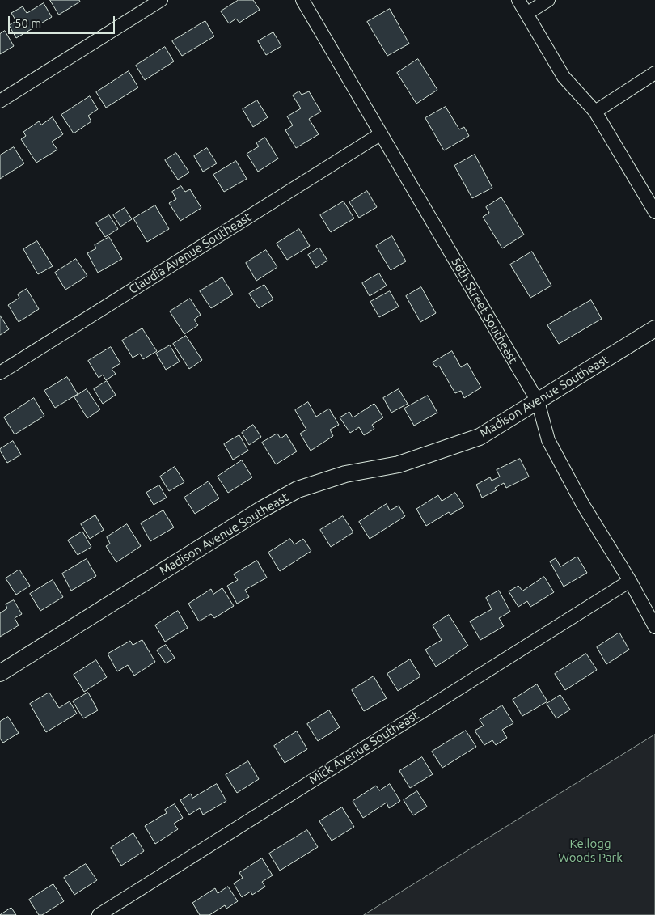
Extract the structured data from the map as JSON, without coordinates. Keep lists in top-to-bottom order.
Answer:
{
  "streets": {
    "street": [
      "Claudia Avenue Southeast",
      "56th Street Southeast",
      "Madison Avenue Southeast",
      "Mick Avenue Southeast"
    ]
  },
  "crossings": [
    ["Claudia Avenue Southeast", "56th Street Southeast"],
    ["56th Street Southeast", "Madison Avenue Southeast"],
    ["56th Street Southeast", "Mick Avenue Southeast"]
  ],
  "parks": ["Kellogg Woods Park"],
  "scale_bar": "50 m"
}
